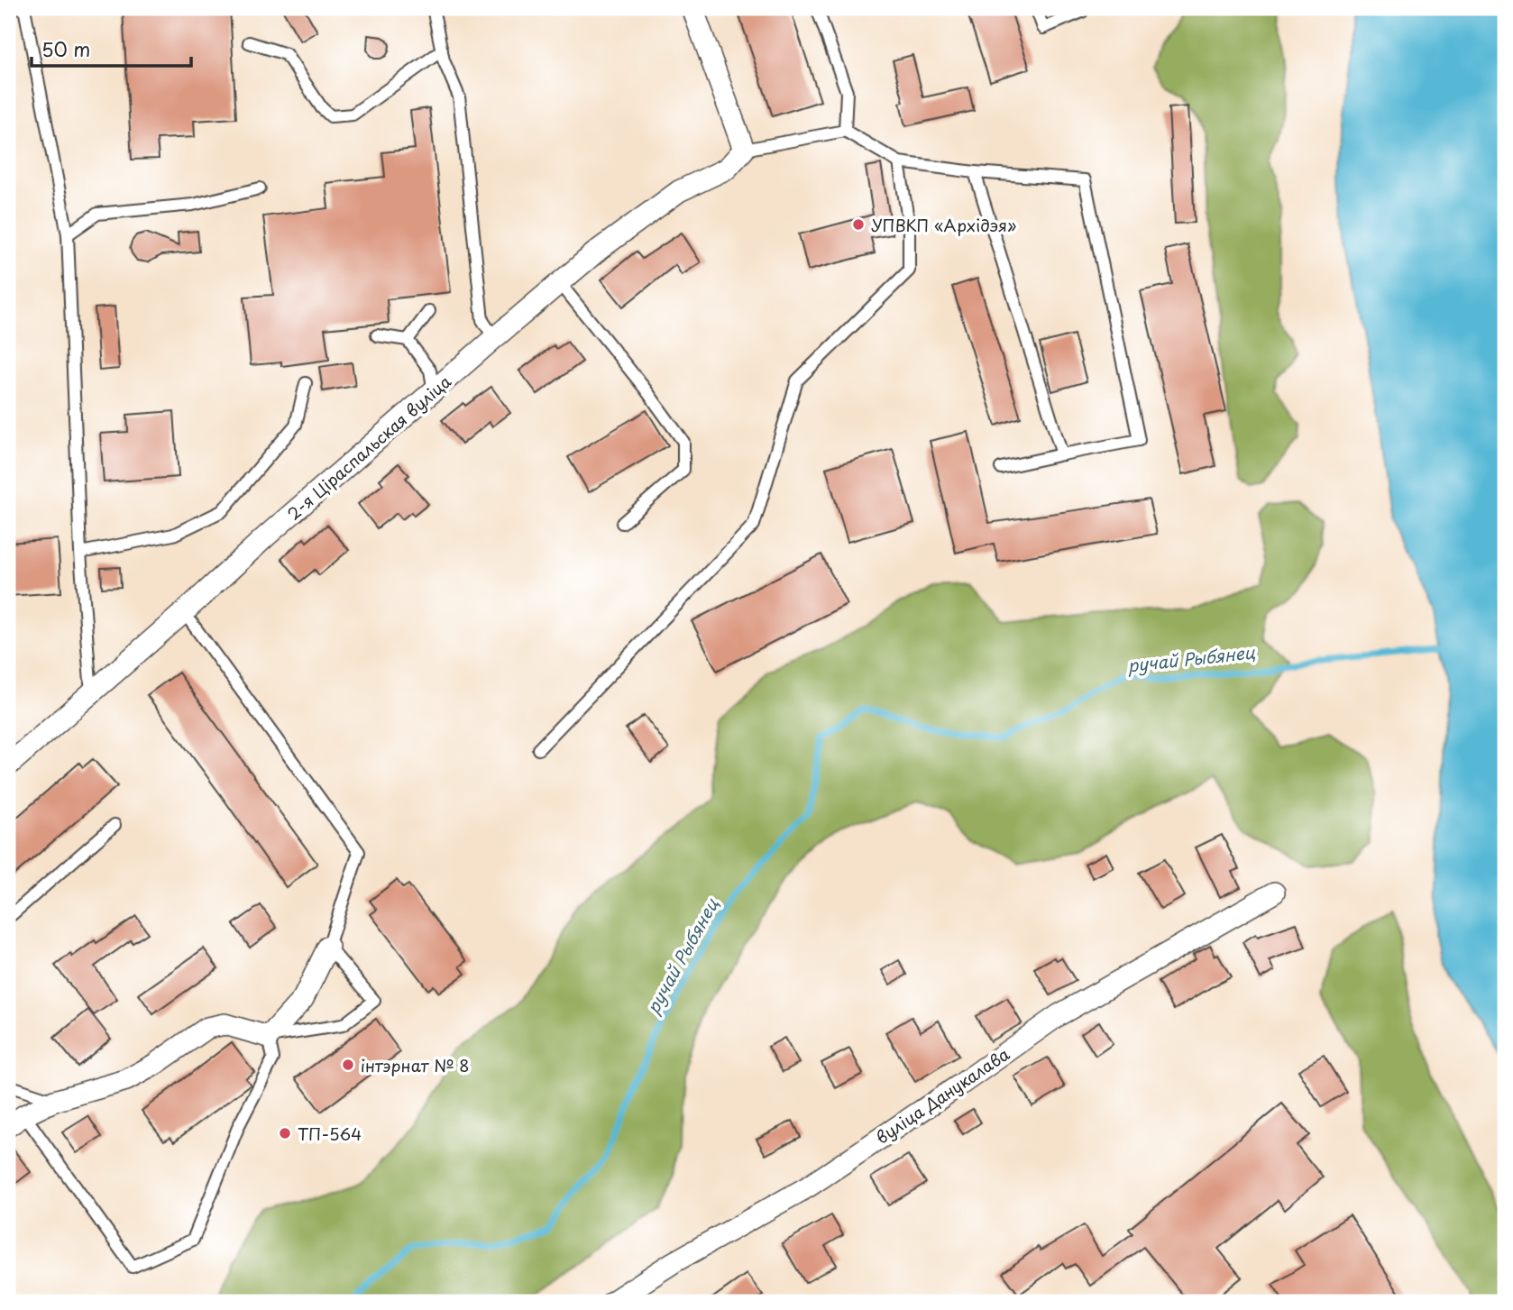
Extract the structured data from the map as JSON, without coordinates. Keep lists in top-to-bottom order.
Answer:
{
  "streets": {
    "street": ["2-я Ціраспальская вуліца", "вуліца Данукалава"]
  },
  "water": ["ручай Рыбянец"],
  "places": ["УПВКП «Архідэя»", "інтэрнат № 8", "ТП-564"],
  "scale_bar": "50 m"
}
